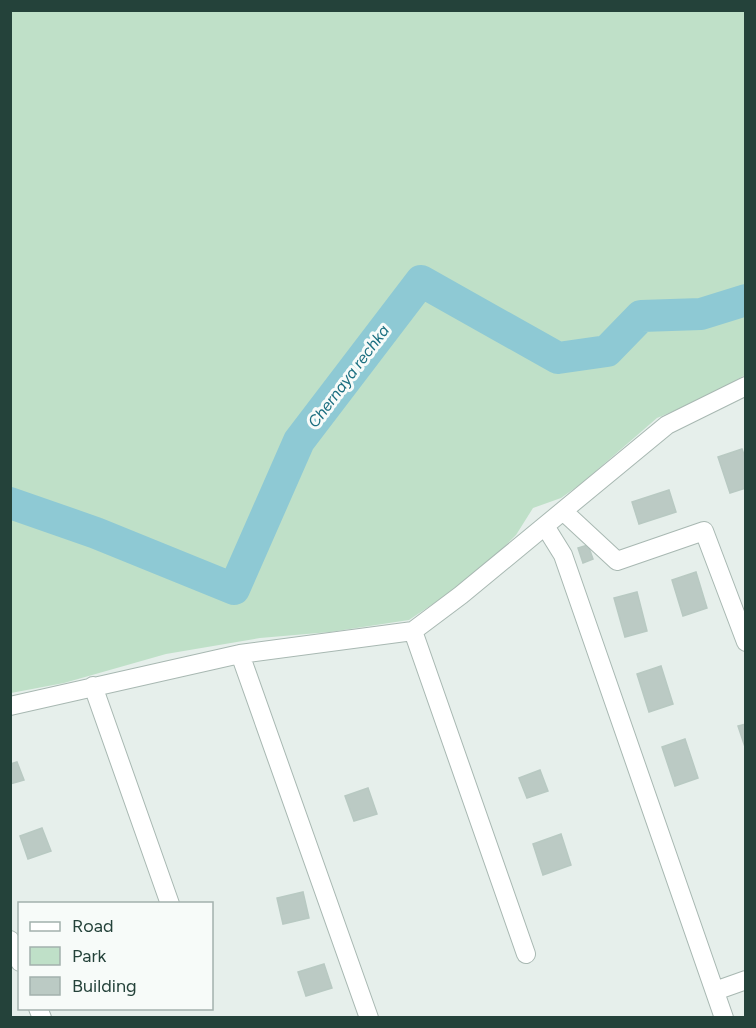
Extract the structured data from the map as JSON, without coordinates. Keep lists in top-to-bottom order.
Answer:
{
  "water": ["Chernaya rechka"],
  "legend": ["Road", "Park", "Building"]
}
